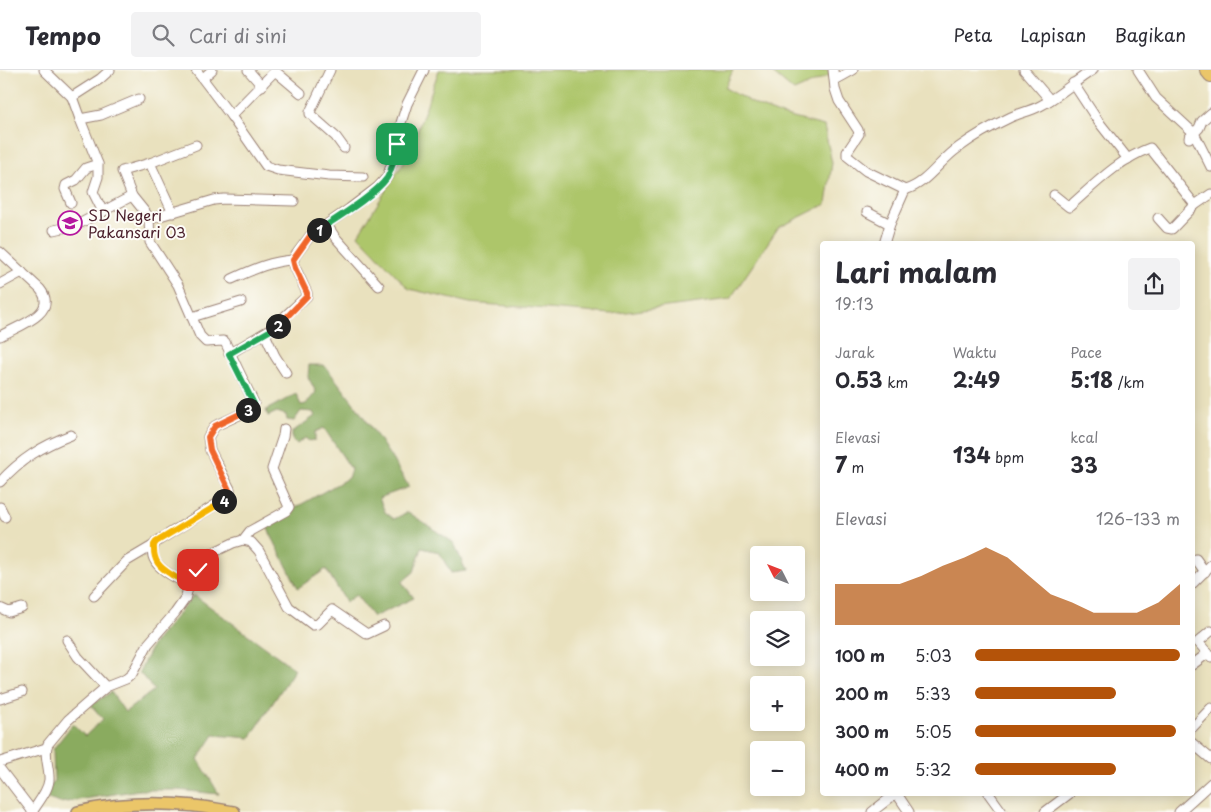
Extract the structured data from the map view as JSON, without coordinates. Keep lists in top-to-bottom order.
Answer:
{
  "places": {
    "school or university": ["SD Negeri Pakansari 03"]
  },
  "north": "top left",
  "page": {
    "header": "Tempo",
    "search": "Cari di sini",
    "nav": ["Peta", "Lapisan", "Bagikan"],
    "pins": [
      "1",
      "2",
      "3",
      "4"
    ],
    "heading": ["Lari malam", "19:13"],
    "stats": [
      ["Jarak", "0.53 km"],
      ["Waktu", "2:49"],
      ["Pace", "5:18 /km"],
      ["Elevasi", "7 m"],
      ["134 bpm"],
      ["kcal", "33"]
    ],
    "chart": ["Elevasi", "126–133 m"],
    "map_buttons": ["+", "−"],
    "list": [
      {
        "name": "100 m",
        "note": "5:03"
      },
      {
        "name": "200 m",
        "note": "5:33"
      },
      {
        "name": "300 m",
        "note": "5:05"
      },
      {
        "name": "400 m",
        "note": "5:32"
      }
    ]
  }
}
